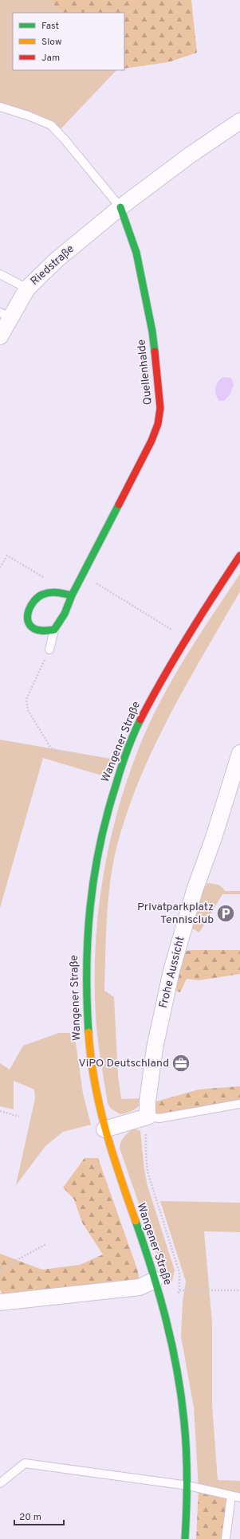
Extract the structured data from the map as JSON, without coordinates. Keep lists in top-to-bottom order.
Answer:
{
  "streets": {
    "main road": ["Quellenhalde", "Wangener Straße"],
    "street": ["Riedstraße", "Frohe Aussicht"]
  },
  "crossings": [
    ["Riedstraße", "Quellenhalde"]
  ],
  "places": {
    "parking": ["Privatparkplatz Tennisclub"],
    "office": ["ViPO Deutschland"]
  },
  "legend": ["Fast", "Slow", "Jam"],
  "scale_bar": "20 m"
}
